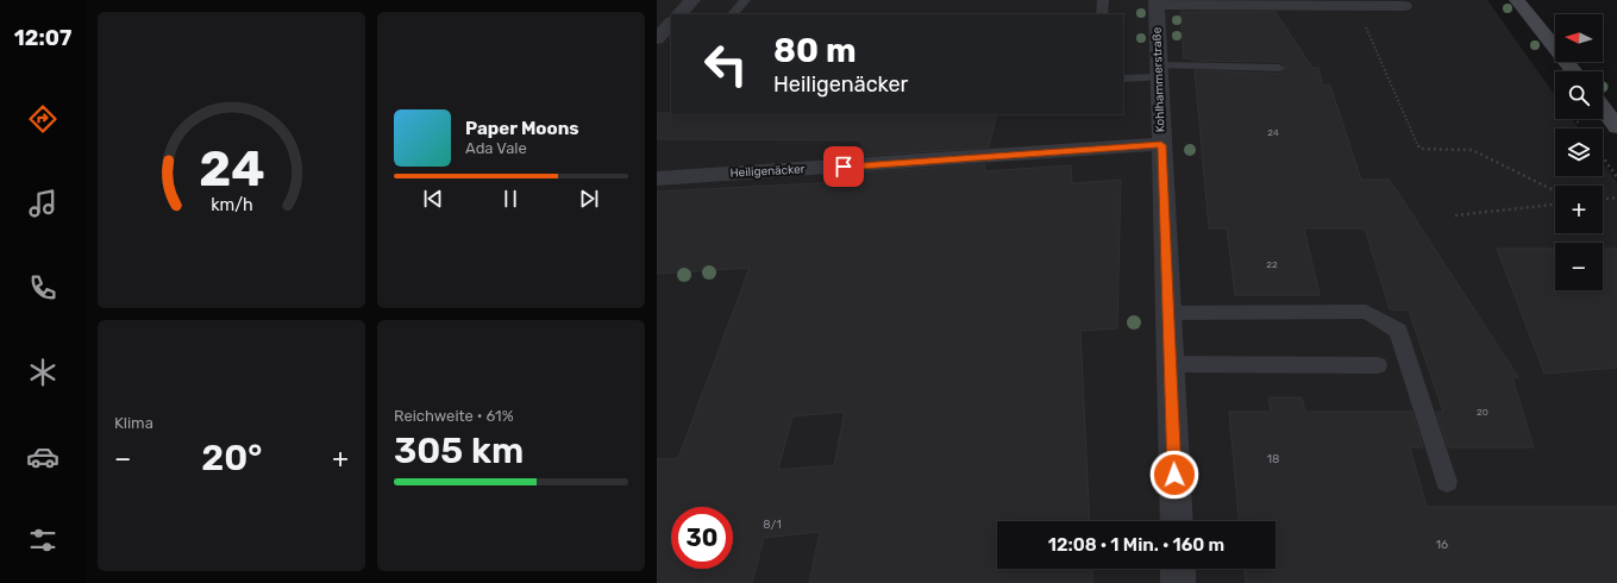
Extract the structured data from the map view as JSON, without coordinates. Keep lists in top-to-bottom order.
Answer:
{
  "streets": {
    "street": ["Kohlhammerstraße", "Heiligenäcker"]
  },
  "crossings": [
    ["Kohlhammerstraße", "Heiligenäcker"]
  ],
  "house_numbers": [
    "24",
    "22",
    "20",
    "18",
    "8/1",
    "16"
  ],
  "north": "left",
  "page": {
    "tabs": "12:07",
    "map_buttons": ["+", "−"],
    "turn": ["80 m", "Heiligenäcker"],
    "song": ["Paper Moons", "Ada Vale"],
    "tile": [
      "Klima",
      ["Reichweite · 61%", "305 km"]
    ],
    "heat": ["−", "20°", "+"],
    "limit": "30",
    "trip": "12:08 · 1 Min. · 160 m",
    "gauge": ["24", "km/h"]
  }
}
